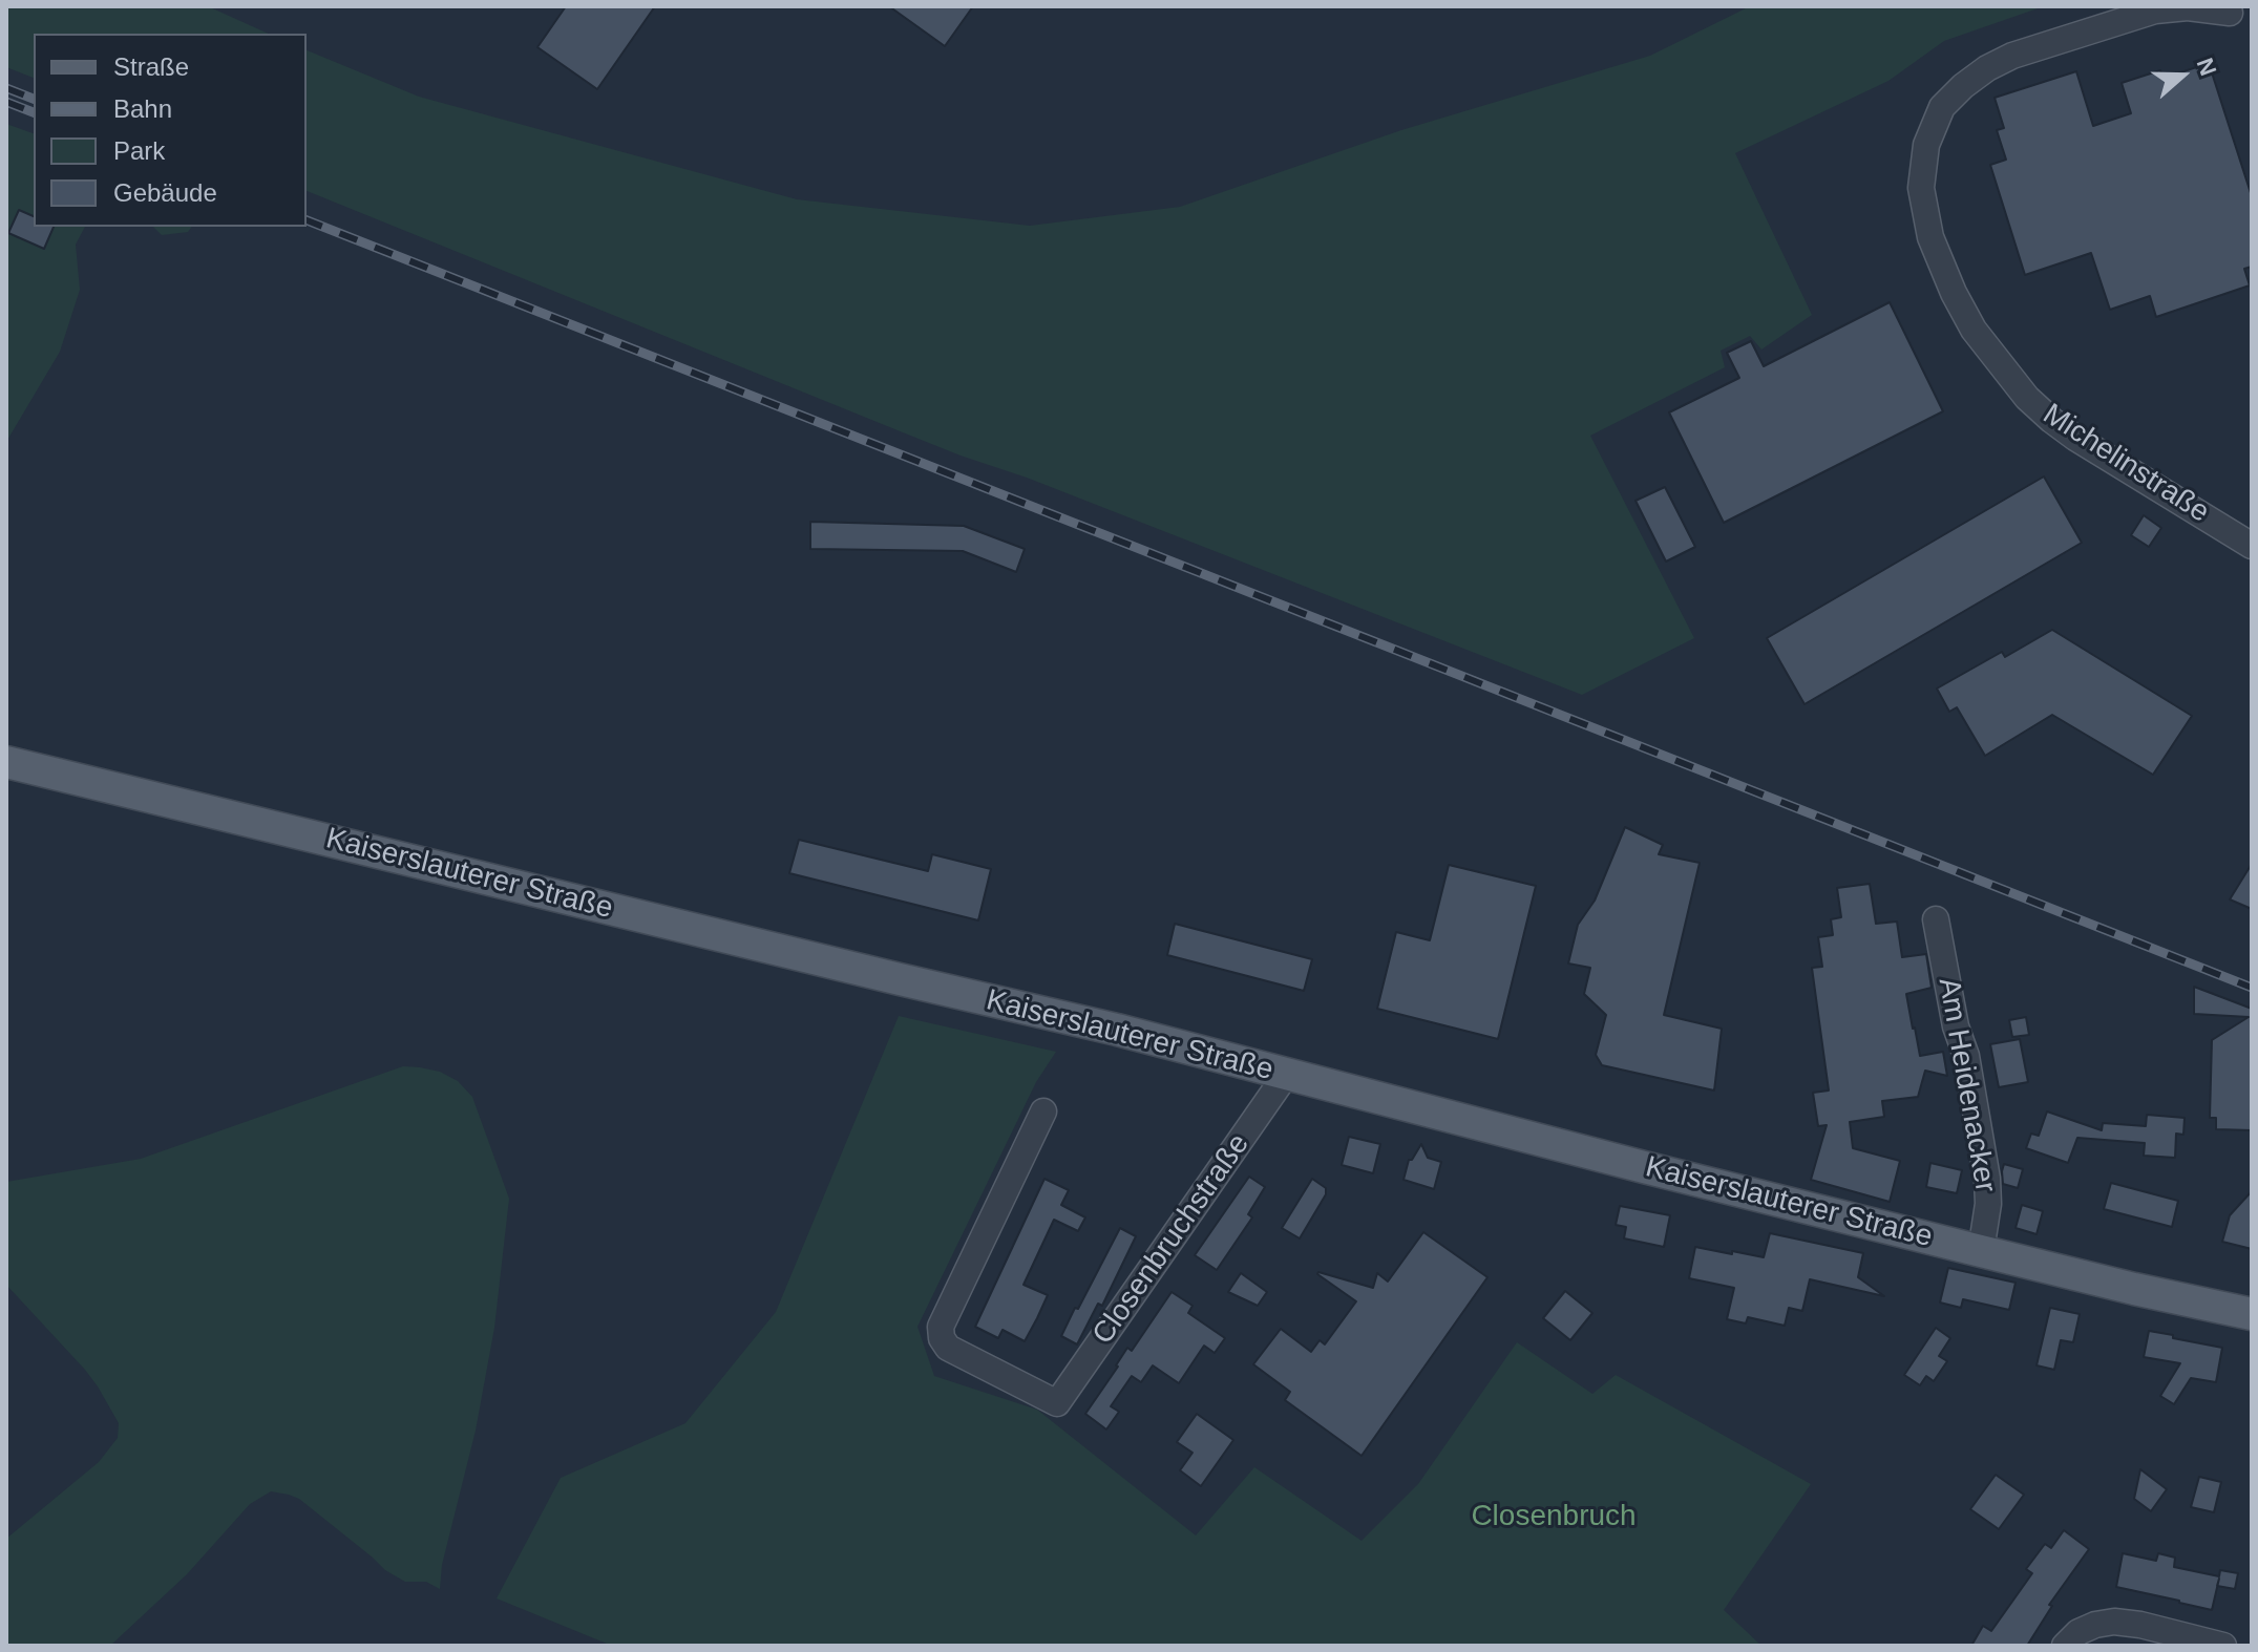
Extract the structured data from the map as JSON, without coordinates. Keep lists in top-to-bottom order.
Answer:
{
  "streets": {
    "main road": ["Kaiserslauterer Straße"],
    "street": ["Michelinstraße", "Am Heidenacker", "Closenbruchstraße"]
  },
  "crossings": [
    ["Kaiserslauterer Straße", "Am Heidenacker"],
    ["Kaiserslauterer Straße", "Closenbruchstraße"]
  ],
  "parks": ["Closenbruch"],
  "legend": [
    "Straße",
    "Bahn",
    "Park",
    "Gebäude"
  ],
  "north": "right"
}
